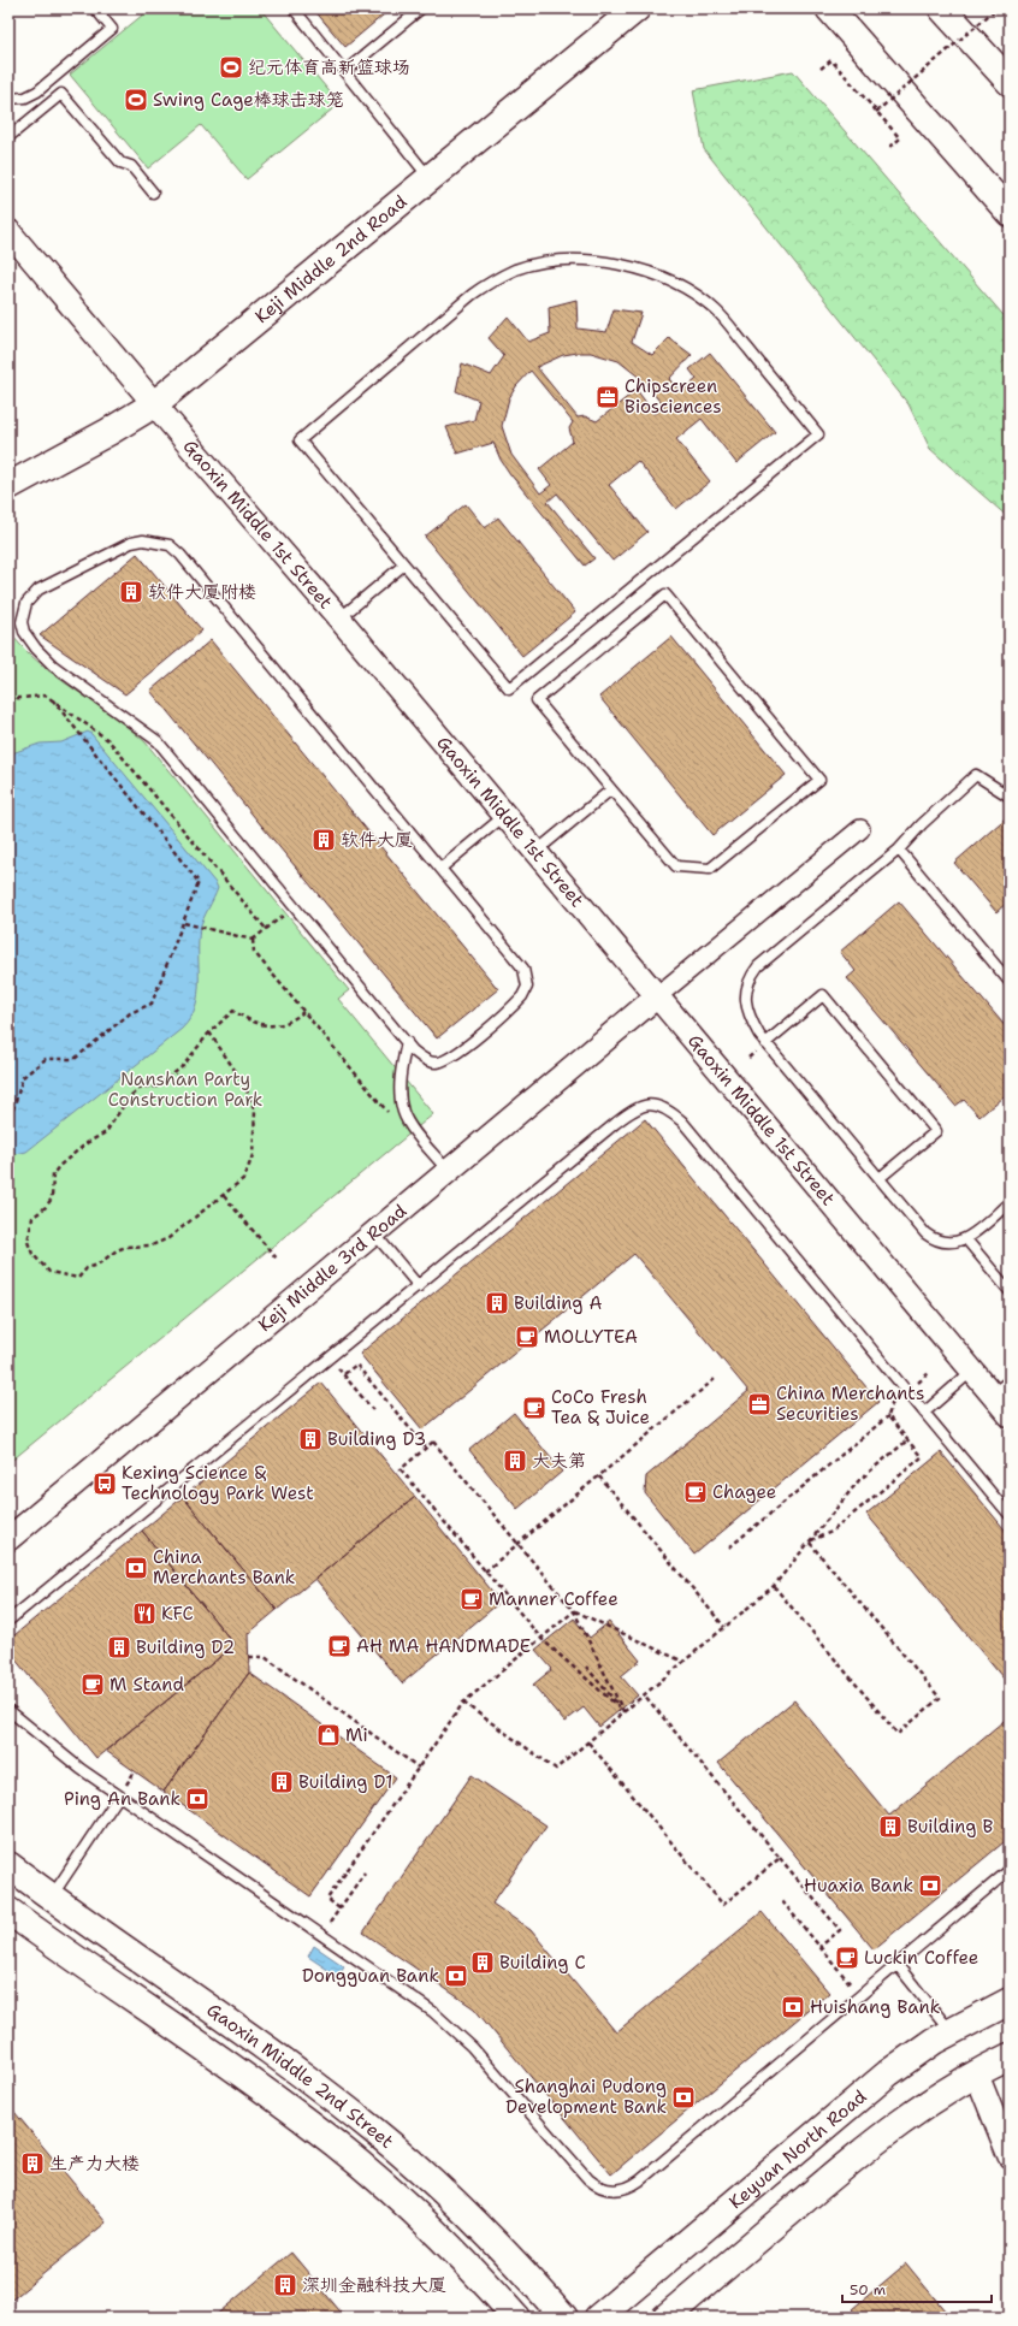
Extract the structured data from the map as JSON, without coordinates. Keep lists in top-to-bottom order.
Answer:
{
  "streets": {
    "main road": ["Keji Middle 2nd Road", "Gaoxin Middle 2nd Street", "Keyuan North Road"],
    "street": ["Gaoxin Middle 1st Street", "Keji Middle 3rd Road"]
  },
  "crossings": [
    ["Keji Middle 2nd Road", "Gaoxin Middle 1st Street"],
    ["Gaoxin Middle 1st Street", "Keji Middle 3rd Road"]
  ],
  "parks": ["Nanshan Party Construction Park"],
  "places": {
    "sports": ["纪元体育高新篮球场", "Swing Cage棒球击球笼"],
    "office": ["Chipscreen Biosciences", "China Merchants Securities"],
    "building": [
      "软件大厦附楼",
      "软件大厦",
      "Building A",
      "Building D3",
      "大夫第",
      "Building D2",
      "Building D1",
      "Building B",
      "Building C",
      "生产力大楼",
      "深圳金融科技大厦"
    ],
    "cafe": [
      "MOLLYTEA",
      "CoCo Fresh Tea & Juice",
      "Chagee",
      "Manner Coffee",
      "AH MA HANDMADE",
      "M Stand",
      "Luckin Coffee"
    ],
    "bus stop": ["Kexing Science & Technology Park West"],
    "bank": [
      "China Merchants Bank",
      "Ping An Bank",
      "Huaxia Bank",
      "Dongguan Bank",
      "Huishang Bank",
      "Shanghai Pudong Development Bank"
    ],
    "restaurant": ["KFC"],
    "shop": ["Mi"]
  },
  "scale_bar": "50 m"
}
